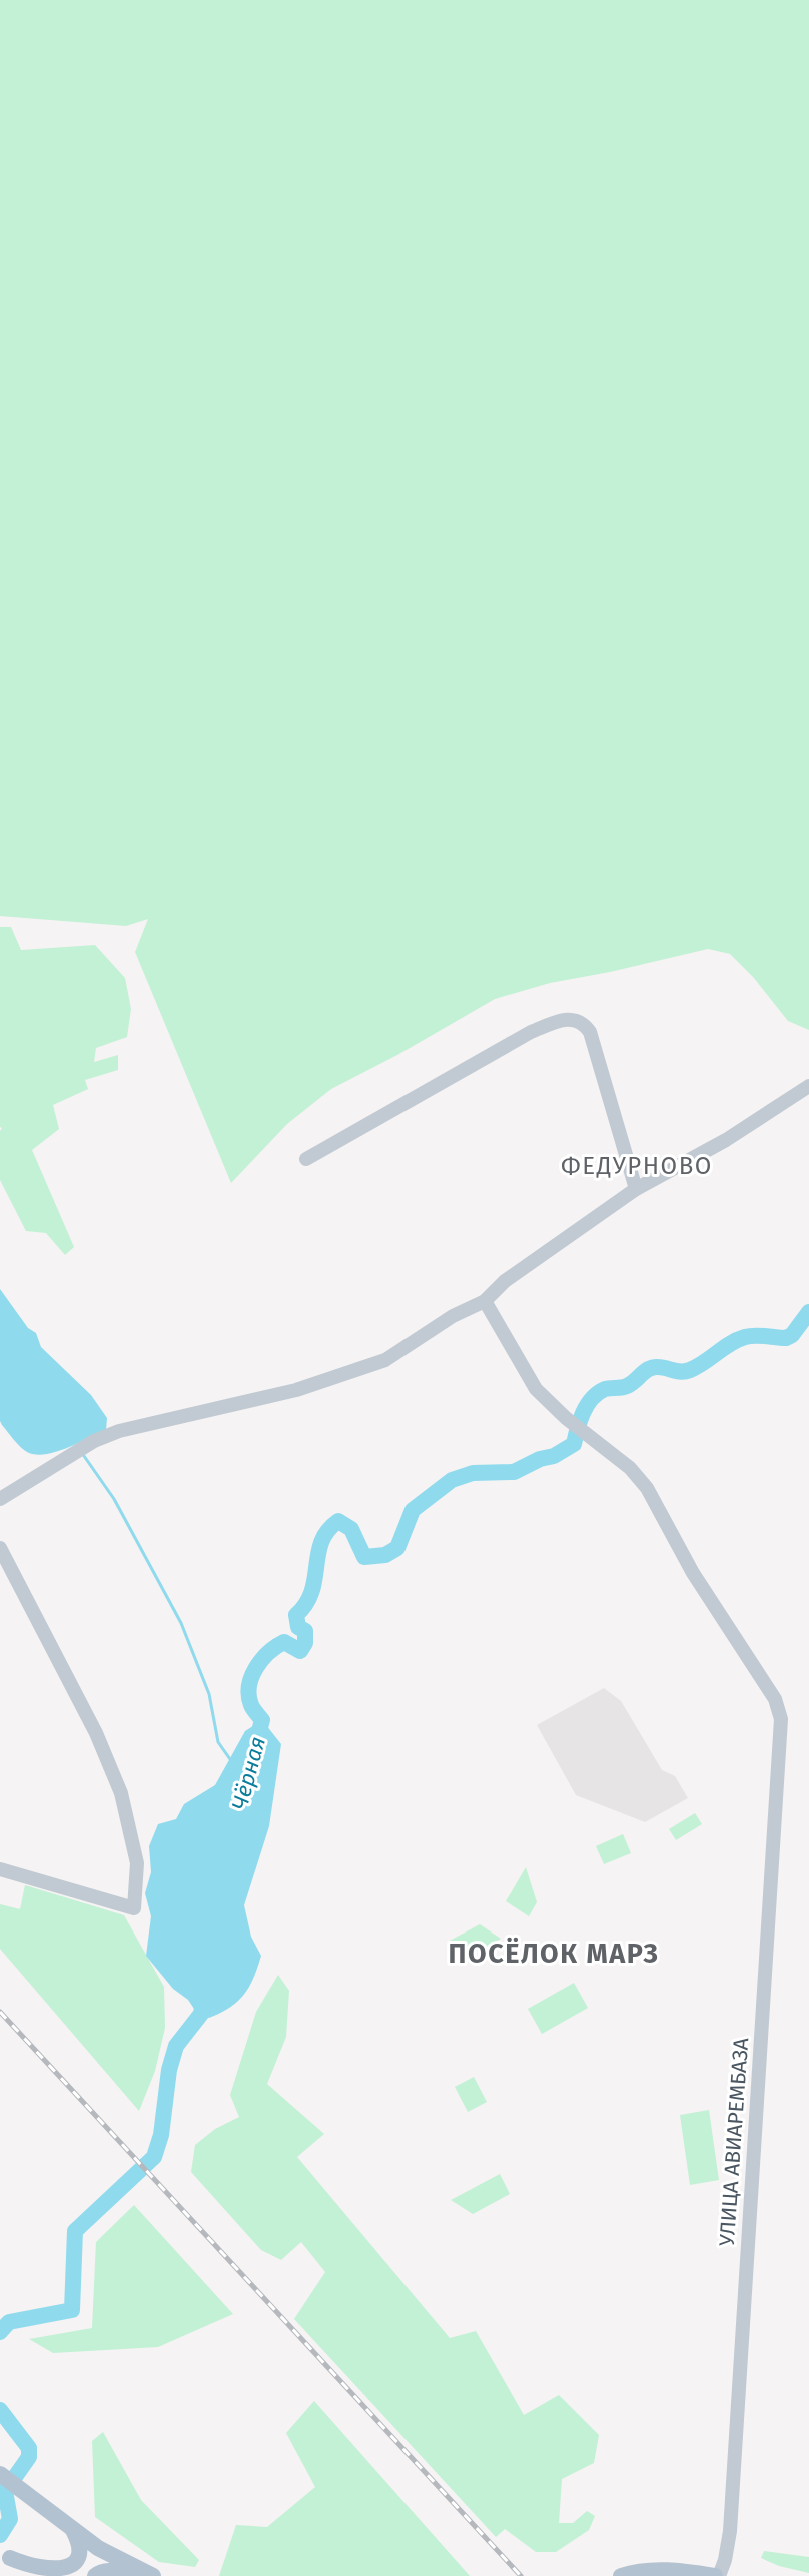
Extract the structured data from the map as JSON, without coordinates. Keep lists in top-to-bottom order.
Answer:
{
  "streets": {
    "street": ["УЛИЦА АВИАРЕМБАЗА"]
  },
  "districts": ["ФЕДУРНОВО", "ПОСЁЛОК МАРЗ"],
  "water": ["Чёрная"]
}
